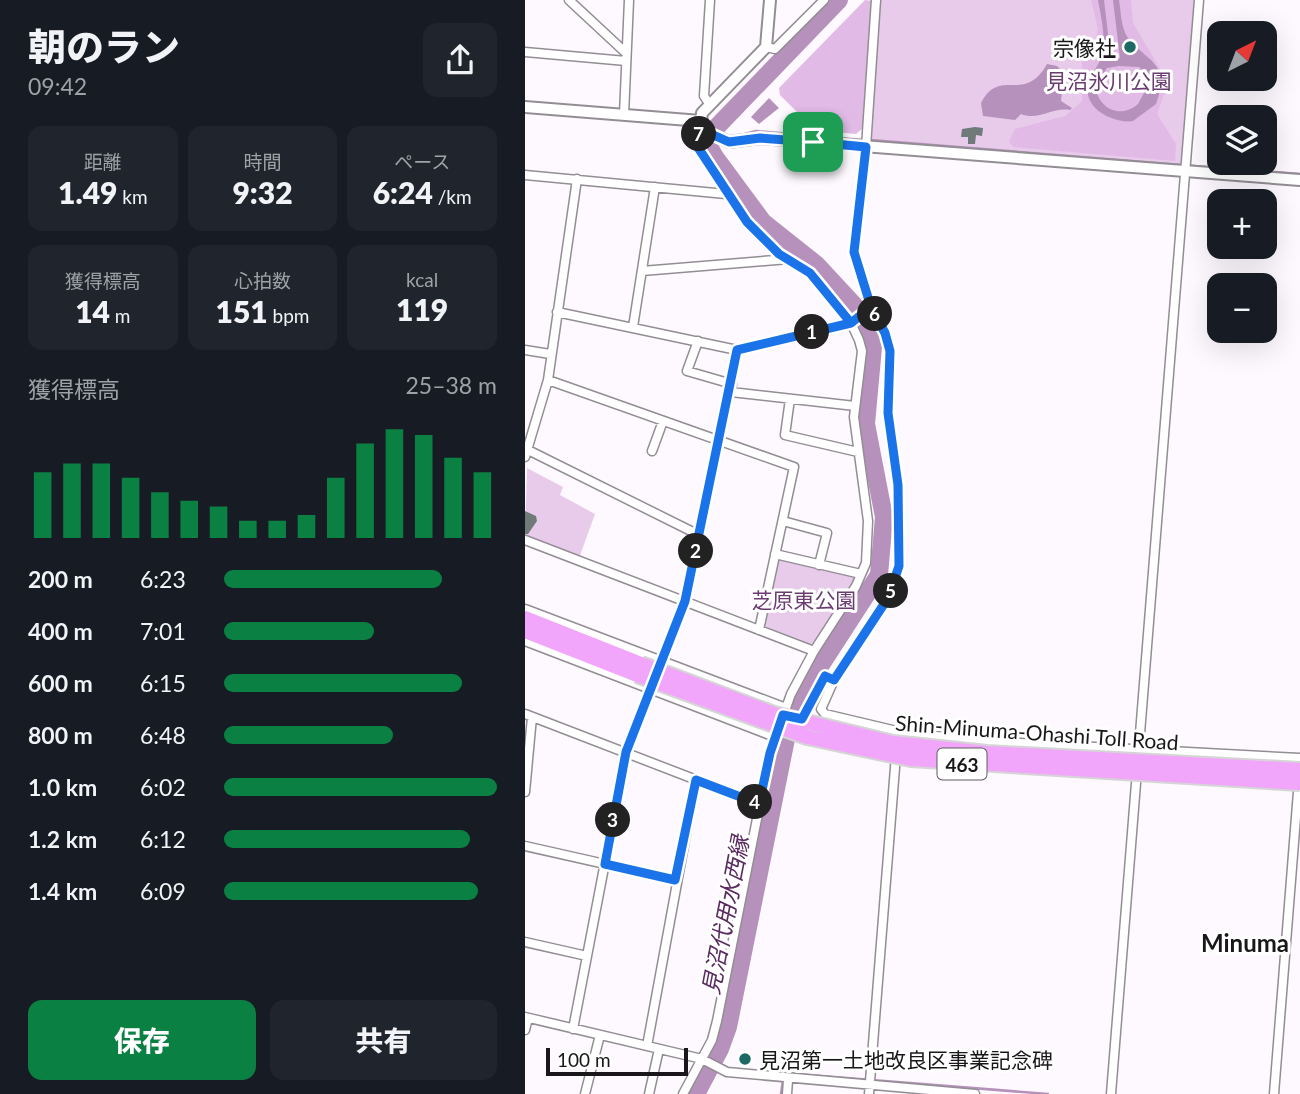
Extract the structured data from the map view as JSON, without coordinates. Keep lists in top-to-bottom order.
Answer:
{
  "streets": {
    "highway": ["Shin-Minuma-Ohashi Toll Road", "463"]
  },
  "crossings": [
    ["Shin-Minuma-Ohashi Toll Road", "463"]
  ],
  "districts": ["Minuma"],
  "water": ["見沼代用水西縁"],
  "parks": ["見沼氷川公園", "芝原東公園"],
  "places": ["宗像社", "見沼第一土地改良区事業記念碑"],
  "scale_bar": "100 m",
  "north": "top right",
  "page": {
    "heading": ["朝のラン", "09:42"],
    "map_buttons": ["+", "−"],
    "pins": [
      "7",
      "6",
      "1",
      "2",
      "5",
      "4",
      "3"
    ],
    "stats": [
      ["距離", "1.49 km"],
      ["時間", "9:32"],
      ["ペース", "6:24 /km"],
      ["獲得標高", "14 m"],
      ["心拍数", "151 bpm"],
      ["kcal", "119"]
    ],
    "chart": ["獲得標高", "25–38 m"],
    "list": [
      {
        "name": "200 m",
        "note": "6:23"
      },
      {
        "name": "400 m",
        "note": "7:01"
      },
      {
        "name": "600 m",
        "note": "6:15"
      },
      {
        "name": "800 m",
        "note": "6:48"
      },
      {
        "name": "1.0 km",
        "note": "6:02"
      },
      {
        "name": "1.2 km",
        "note": "6:12"
      },
      {
        "name": "1.4 km",
        "note": "6:09"
      }
    ],
    "buttons": ["保存", "共有"],
    "scale": "100 m"
  }
}
